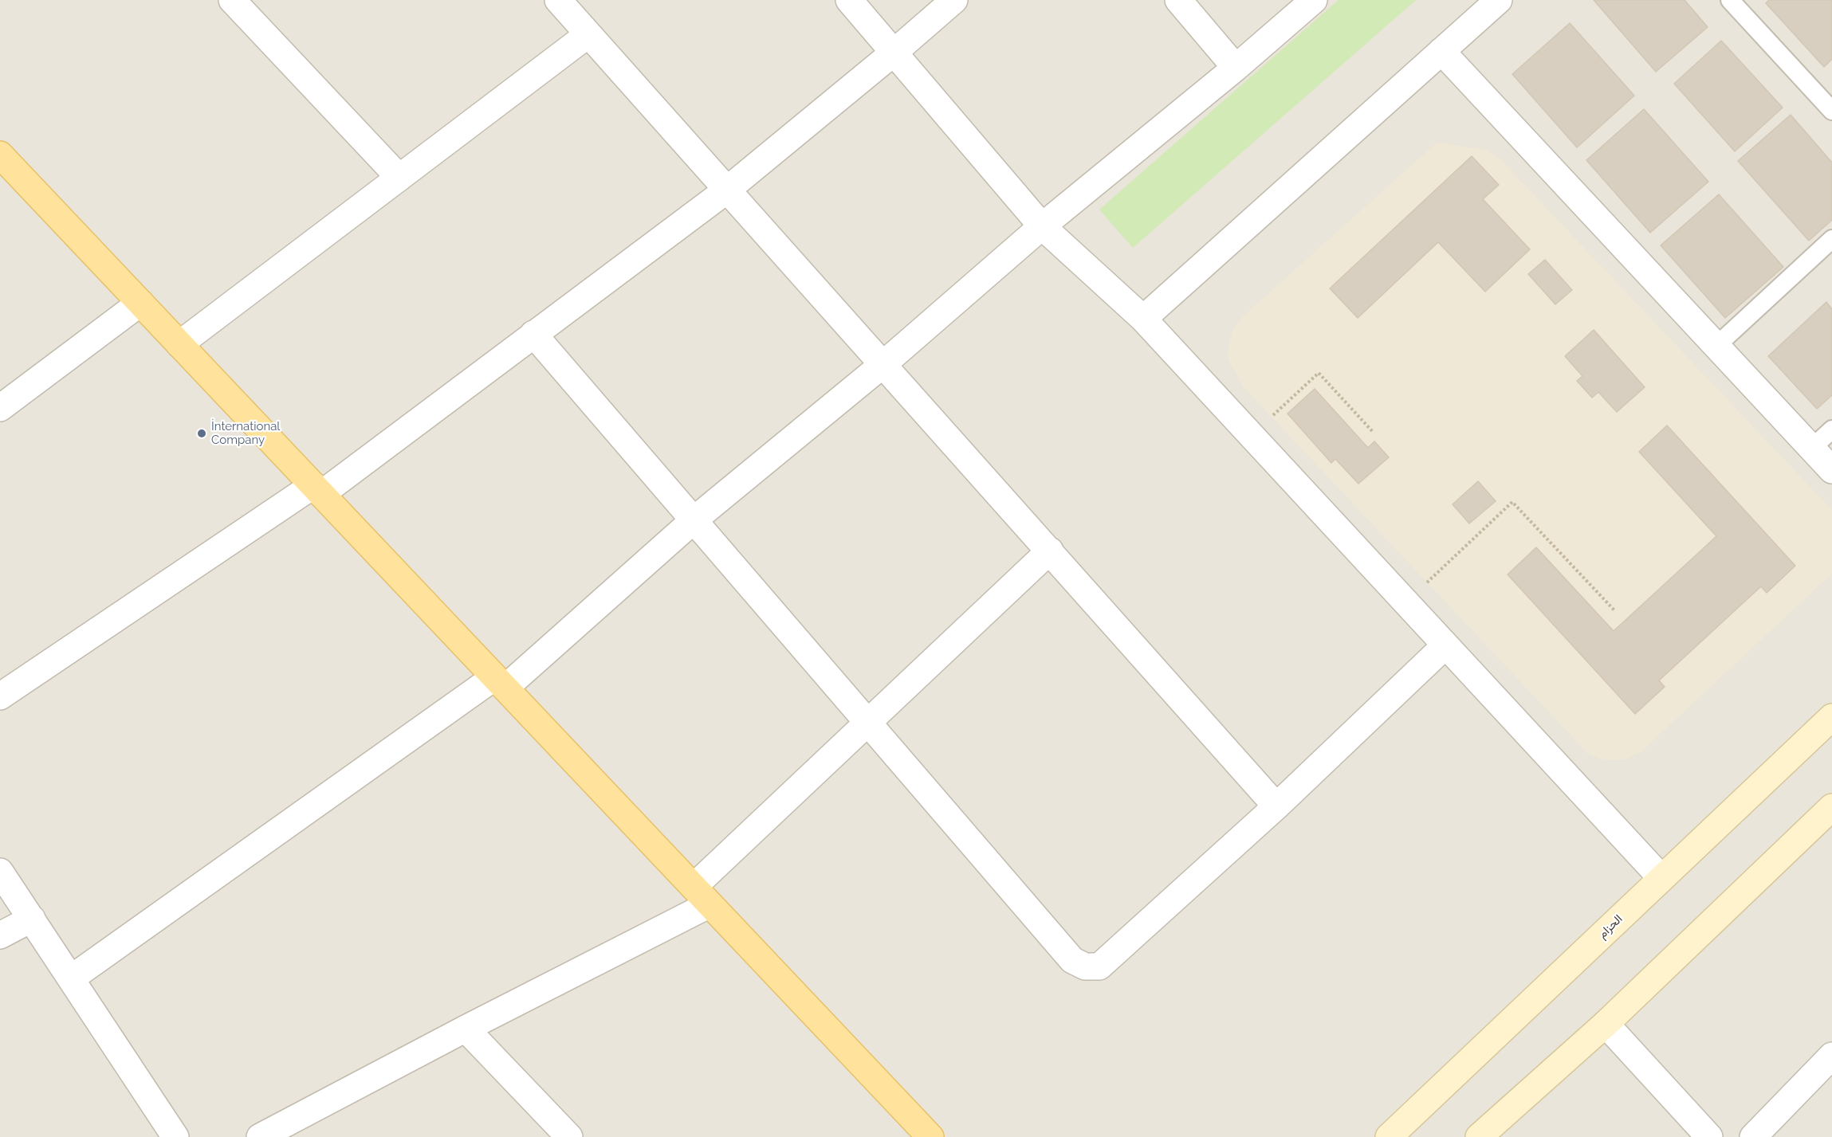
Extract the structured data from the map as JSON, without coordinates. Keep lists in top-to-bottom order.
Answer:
{
  "streets": {
    "main road": ["الحزام"]
  },
  "places": ["İnternational Company"]
}
